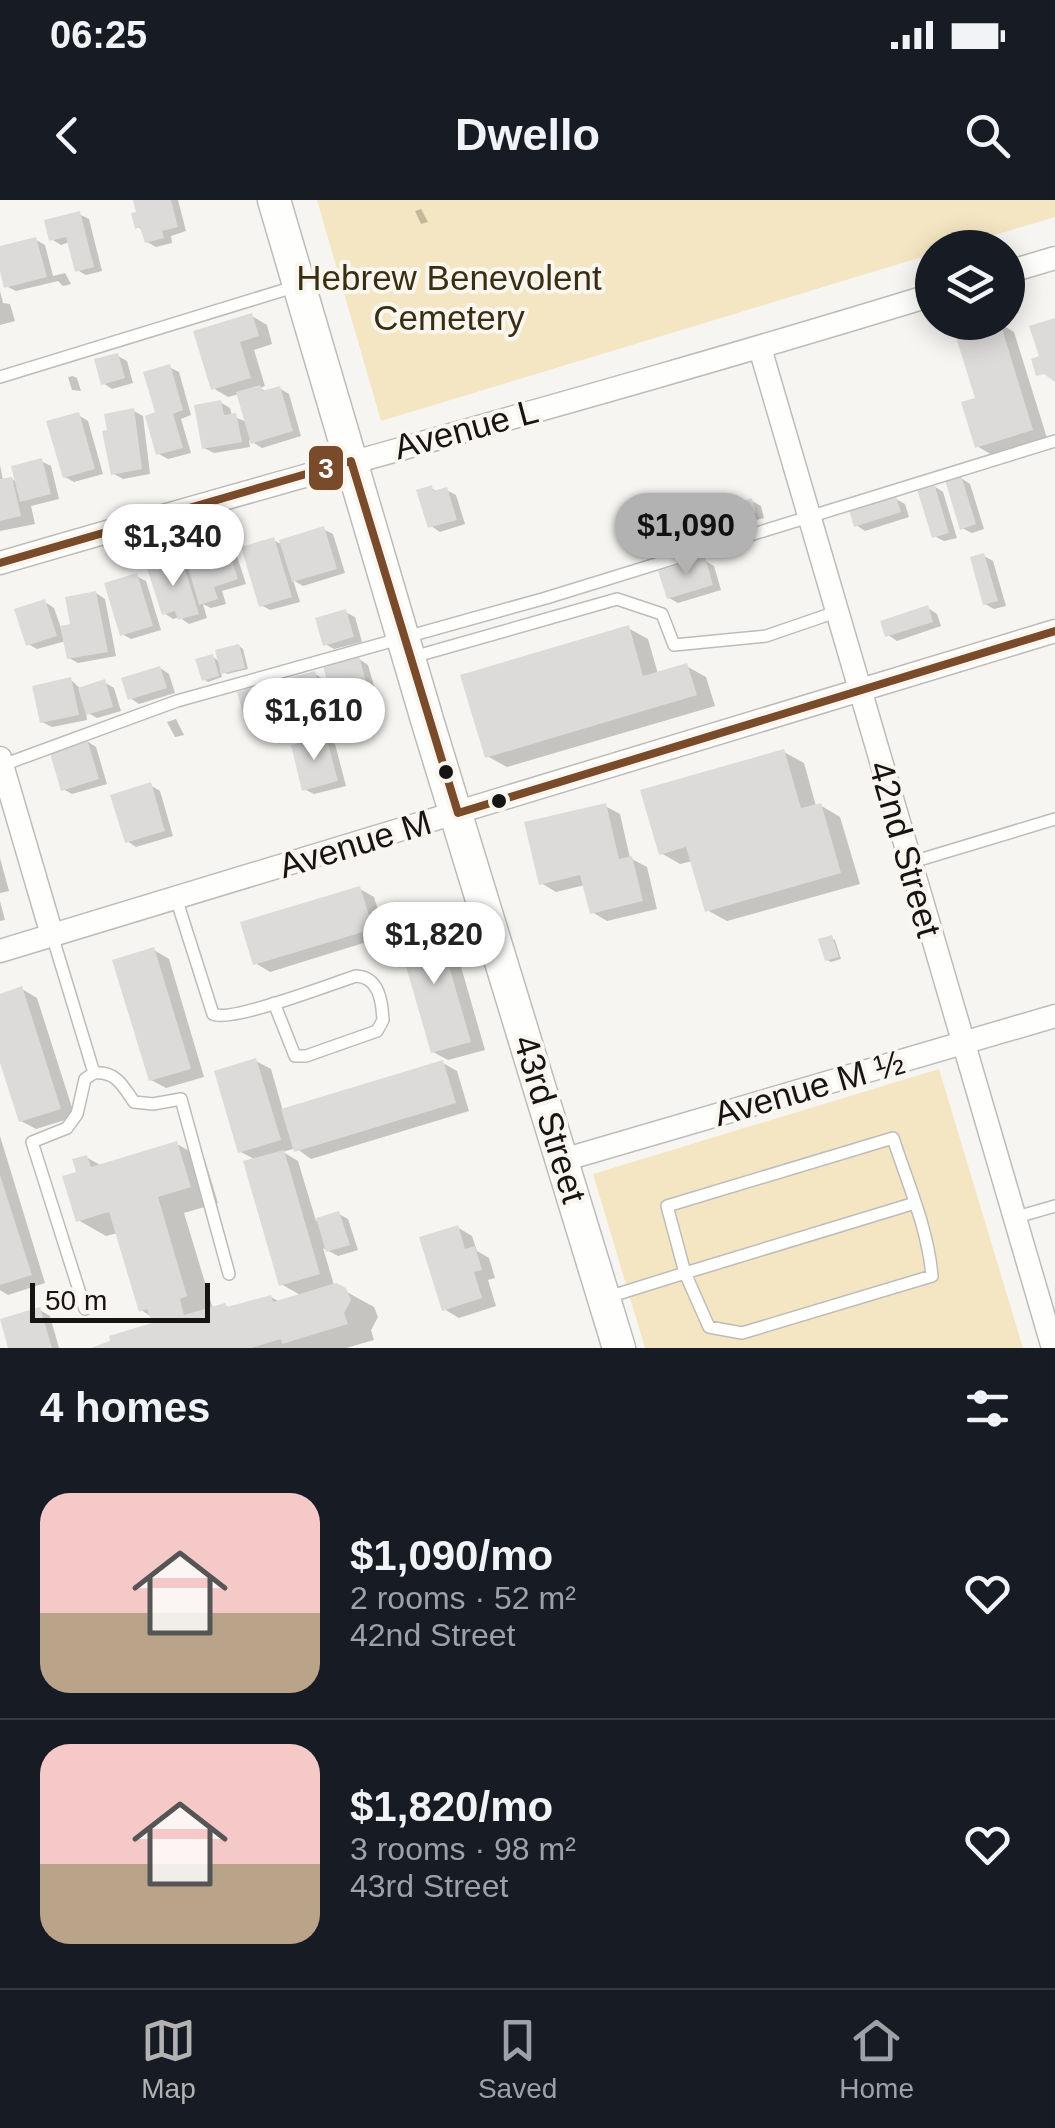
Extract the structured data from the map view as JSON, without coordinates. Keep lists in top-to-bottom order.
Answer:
{
  "streets": {
    "street": [
      "Avenue L",
      "Avenue M",
      "42nd Street",
      "Avenue M ½",
      "43rd Street"
    ]
  },
  "crossings": [
    ["Avenue L", "42nd Street"],
    ["Avenue L", "43rd Street"],
    ["Avenue M", "42nd Street"],
    ["Avenue M", "43rd Street"],
    ["42nd Street", "Avenue M ½"],
    ["Avenue M ½", "43rd Street"]
  ],
  "parks": ["Hebrew Benevolent Cemetery"],
  "lines": ["transit line 3"],
  "scale_bar": "50 m",
  "page": {
    "status": "06:25",
    "header": "Dwello",
    "price": [
      "$1,090",
      "$1,340",
      "$1,610",
      "$1,820"
    ],
    "scale": "50 m",
    "heading": "4 homes",
    "list": [
      {
        "name": "$1,090/mo",
        "note": "2 rooms · 52 m² · 42nd Street"
      },
      {
        "name": "$1,820/mo",
        "note": "3 rooms · 98 m² · 43rd Street"
      }
    ],
    "tabs": ["Map", "Saved", "Home"]
  }
}
